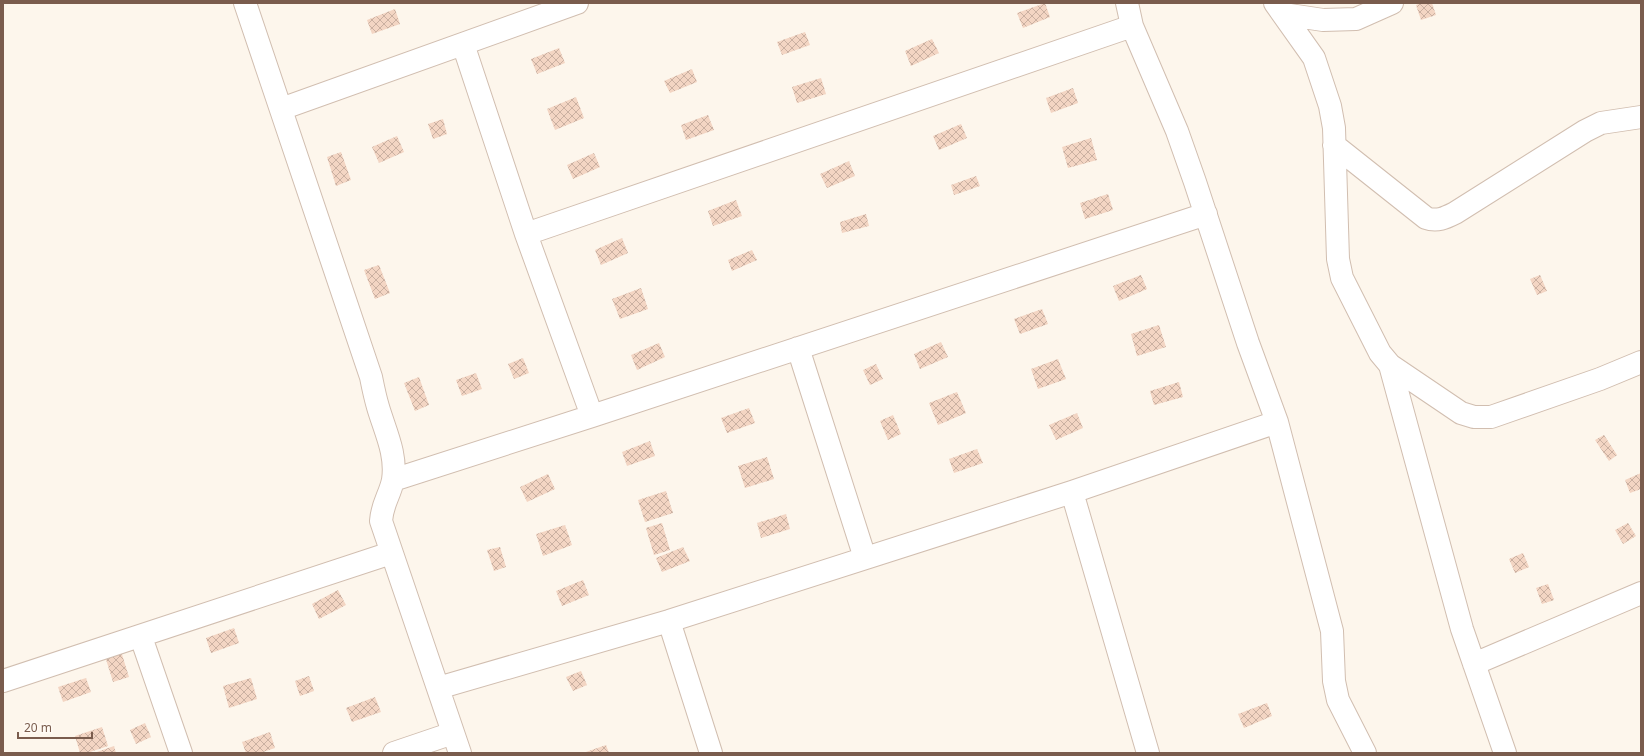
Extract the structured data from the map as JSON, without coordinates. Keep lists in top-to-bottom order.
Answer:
{
  "scale_bar": "20 m"
}
